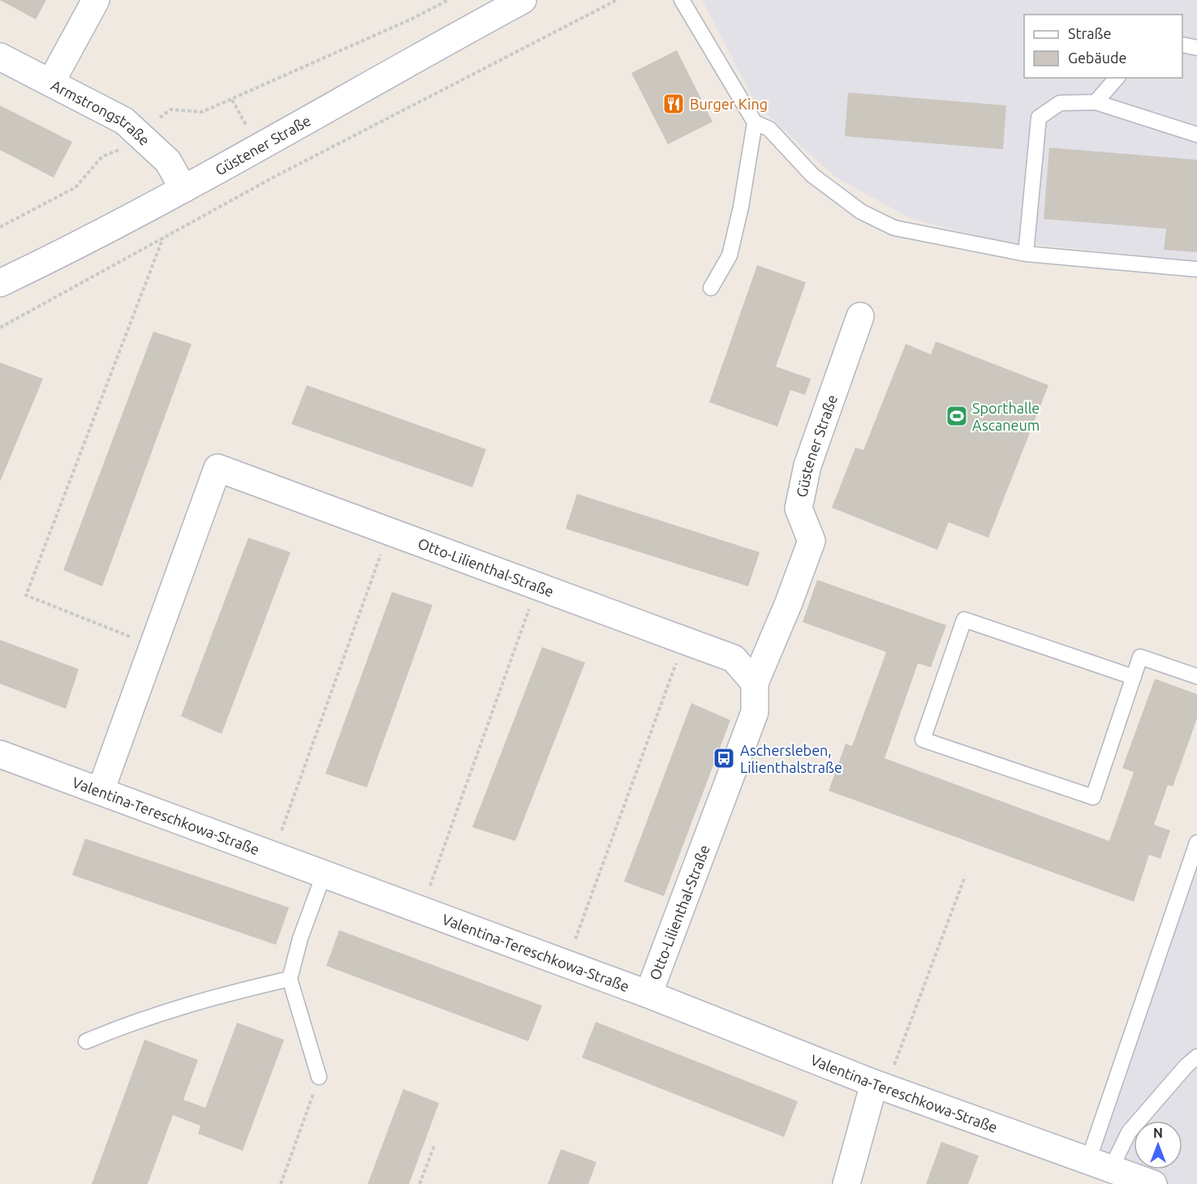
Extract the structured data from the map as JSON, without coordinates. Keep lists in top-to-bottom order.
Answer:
{
  "streets": {
    "street": [
      "Armstrongstraße",
      "Güstener Straße",
      "Otto-Lilienthal-Straße",
      "Valentina-Tereschkowa-Straße"
    ]
  },
  "crossings": [
    ["Armstrongstraße", "Güstener Straße"],
    ["Güstener Straße", "Otto-Lilienthal-Straße"],
    ["Otto-Lilienthal-Straße", "Valentina-Tereschkowa-Straße"]
  ],
  "places": {
    "restaurant": ["Burger King"],
    "sports": ["Sporthalle Ascaneum"],
    "bus stop": ["Aschersleben, Lilienthalstraße"]
  },
  "legend": ["Straße", "Gebäude"],
  "north": "top"
}
